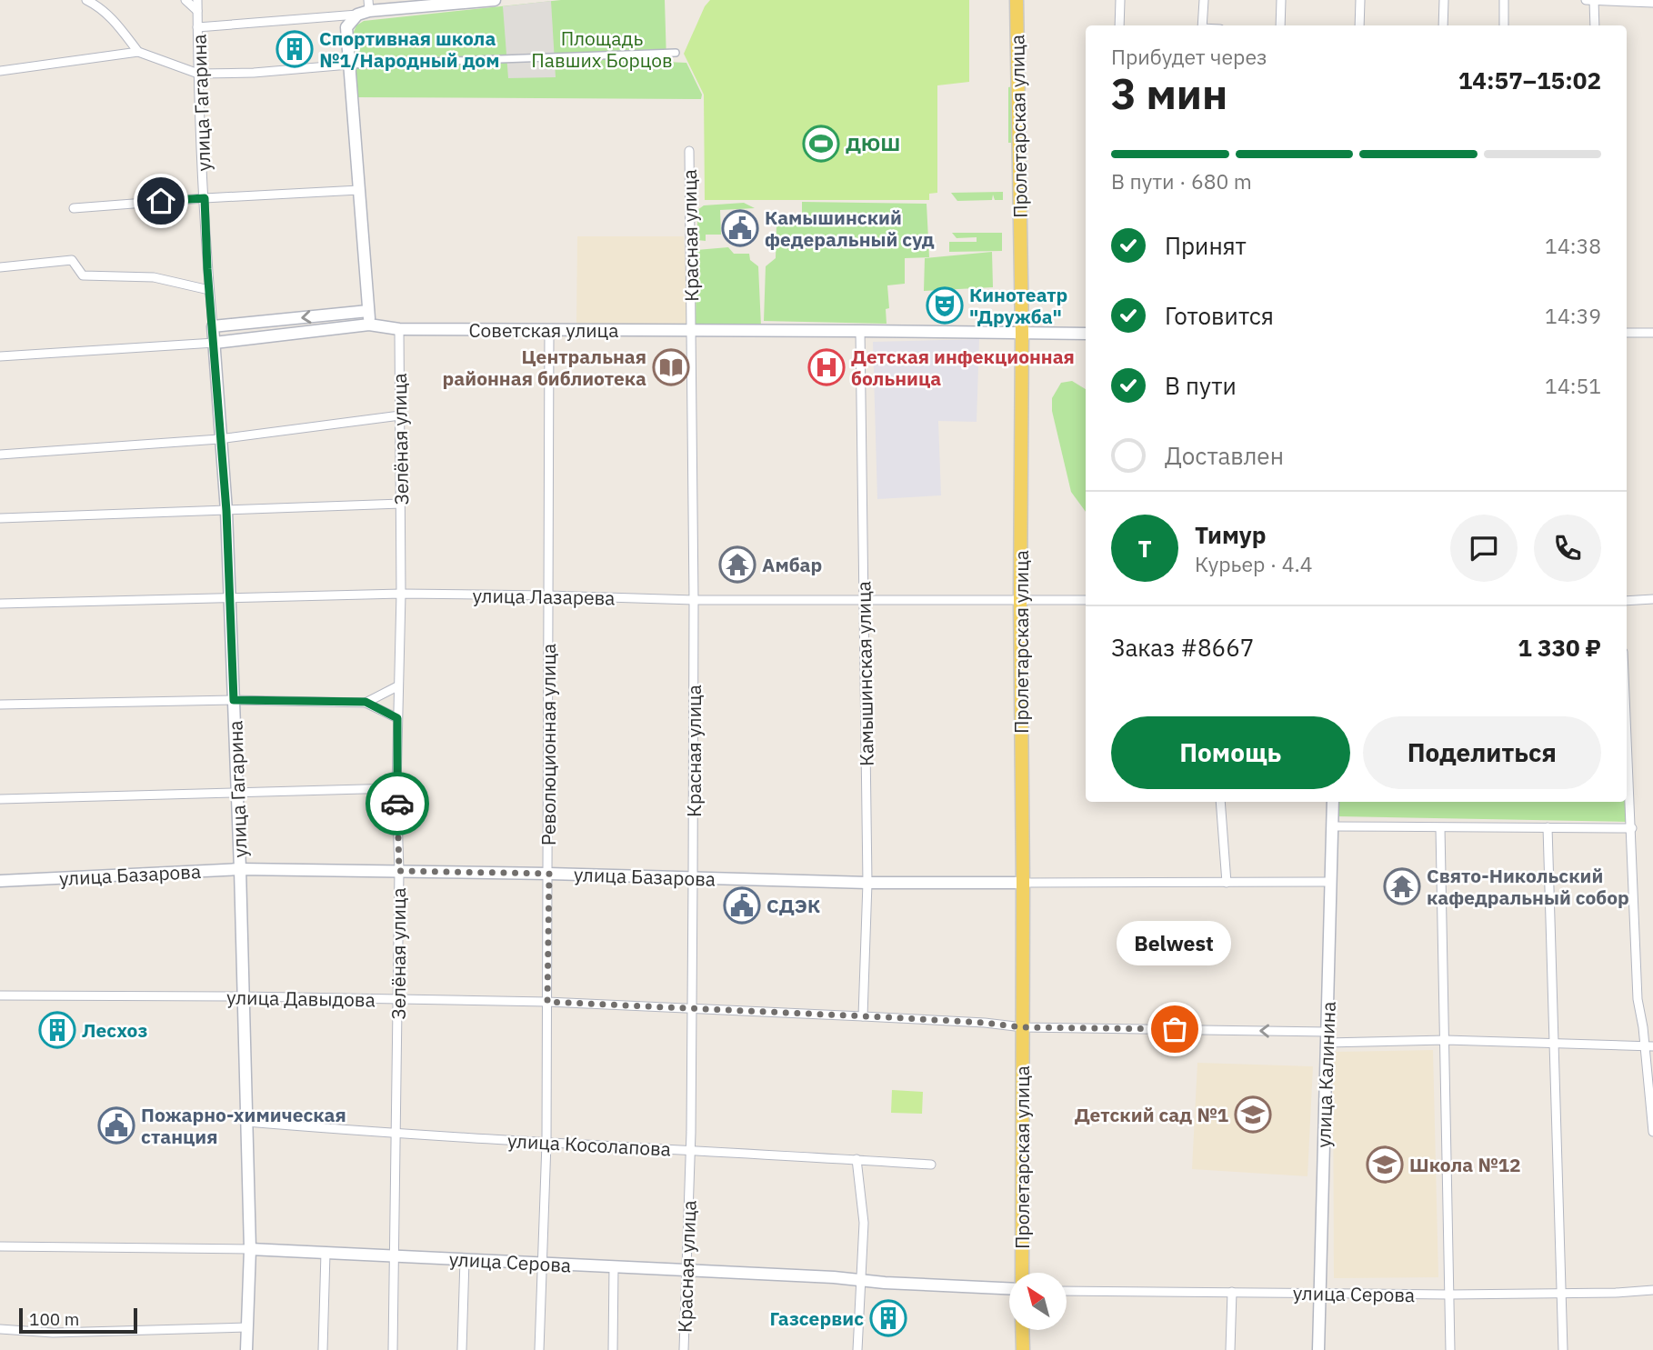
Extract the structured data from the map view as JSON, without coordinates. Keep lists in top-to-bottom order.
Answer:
{
  "streets": {
    "main road": ["Пролетарская улица"],
    "street": [
      "улица Гагарина",
      "Красная улица",
      "Советская улица",
      "Зелёная улица",
      "улица Лазарева",
      "Камышинская улица",
      "Революционная улица",
      "улица Базарова",
      "улица Давыдова",
      "улица Калинина",
      "улица Косолапова",
      "улица Серова"
    ]
  },
  "crossings": [
    ["улица Гагарина", "Советская улица"],
    ["улица Гагарина", "улица Лазарева"],
    ["улица Гагарина", "улица Базарова"],
    ["улица Гагарина", "улица Давыдова"],
    ["улица Гагарина", "улица Косолапова"],
    ["улица Гагарина", "улица Серова"],
    ["Пролетарская улица", "Советская улица"],
    ["Пролетарская улица", "улица Лазарева"],
    ["Пролетарская улица", "улица Базарова"],
    ["Пролетарская улица", "улица Давыдова"],
    ["Красная улица", "Советская улица"],
    ["Красная улица", "улица Лазарева"],
    ["Красная улица", "улица Базарова"],
    ["Красная улица", "улица Давыдова"],
    ["Красная улица", "улица Косолапова"],
    ["Красная улица", "улица Серова"],
    ["Советская улица", "Зелёная улица"],
    ["Советская улица", "Камышинская улица"],
    ["Советская улица", "Революционная улица"],
    ["Зелёная улица", "улица Лазарева"],
    ["Зелёная улица", "улица Базарова"],
    ["Зелёная улица", "улица Давыдова"],
    ["Зелёная улица", "улица Косолапова"],
    ["Зелёная улица", "улица Серова"],
    ["улица Лазарева", "Камышинская улица"],
    ["улица Лазарева", "Революционная улица"],
    ["Камышинская улица", "улица Базарова"],
    ["Камышинская улица", "улица Давыдова"],
    ["Революционная улица", "улица Базарова"],
    ["Революционная улица", "улица Давыдова"],
    ["Революционная улица", "улица Косолапова"],
    ["Революционная улица", "улица Серова"],
    ["улица Давыдова", "улица Калинина"],
    ["улица Калинина", "улица Серова"]
  ],
  "parks": ["Площадь Павших Борцов"],
  "places": {
    "building": ["Спортивная школа №1/Народный дом", "Лесхоз", "Газсервис"],
    "sports": ["ДЮШ"],
    "public building": ["Камышинский федеральный суд", "СДЭК", "Пожарно-химическая станция"],
    "theatre": ["Кинотеатр \"Дружба\""],
    "library": ["Центральная районная библиотека"],
    "hospital": ["Детская инфекционная больница"],
    "temple": ["Амбар", "Свято-Никольский кафедральный собор"],
    "other": ["Belwest"],
    "school or university": ["Детский сад №1", "Школа №12"]
  },
  "scale_bar": "100 m",
  "north": "top left",
  "page": {
    "heading": ["3 мин", "Прибудет через", "14:57–15:02"],
    "panel": [
      "Тимур",
      "Курьер · 4.4",
      "Заказ #8667",
      "1 330 ₽"
    ],
    "bar": "В пути · 680 m",
    "list": [
      ["Принят", "14:38"],
      ["Готовится", "14:39"],
      ["В пути", "14:51"],
      "Доставлен"
    ],
    "round": "Т",
    "buttons": ["Помощь", "Поделиться"],
    "bubble": "Belwest",
    "scale": "100 m"
  }
}
